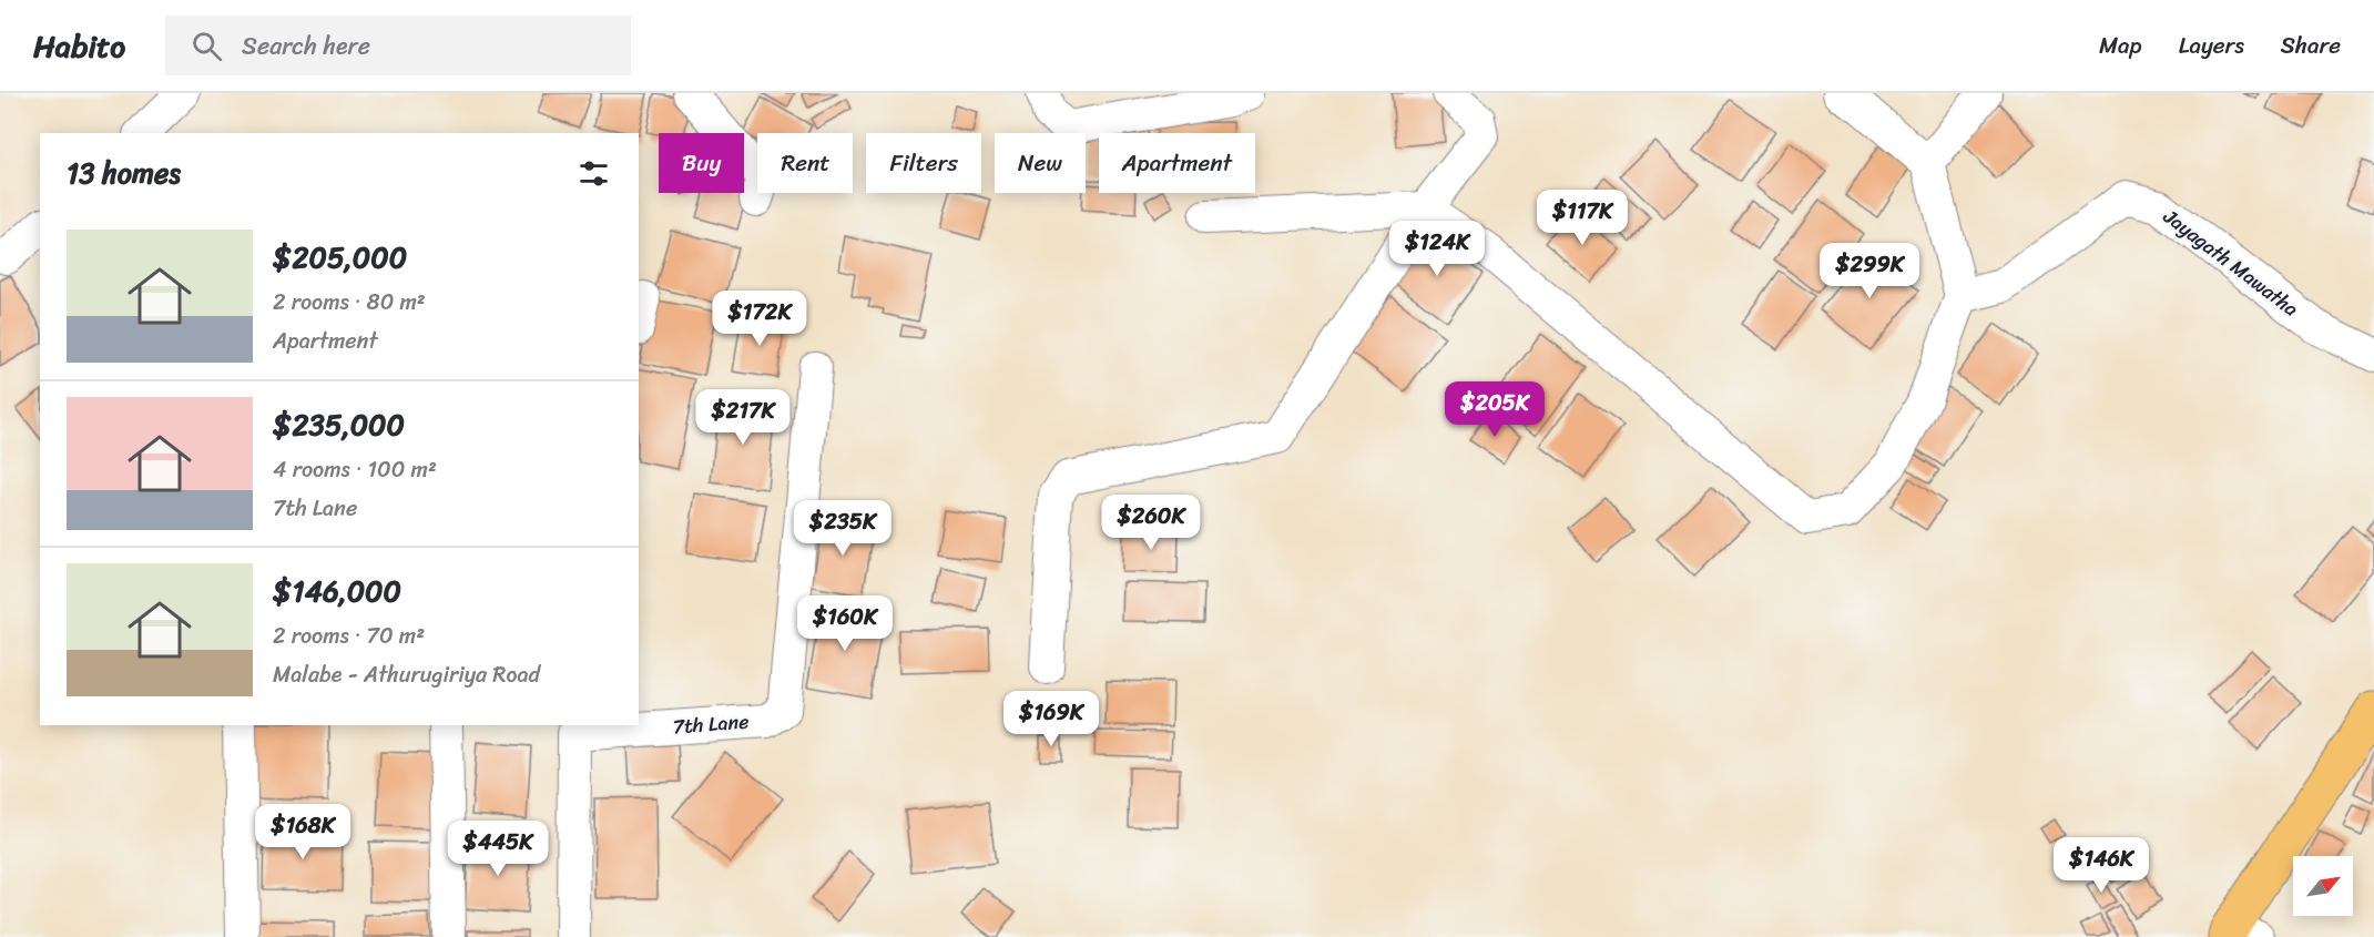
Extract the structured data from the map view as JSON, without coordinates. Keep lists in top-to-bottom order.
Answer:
{
  "streets": {
    "street": ["Jayagath Mawatha", "7th Lane"]
  },
  "north": "top right",
  "page": {
    "header": "Habito",
    "search": "Search here",
    "nav": ["Map", "Layers", "Share"],
    "chip": [
      "Buy",
      "Rent",
      "Filters",
      "New",
      "Apartment"
    ],
    "heading": "13 homes",
    "price": [
      "$117K",
      "$124K",
      "$299K",
      "$172K",
      "$205K",
      "$217K",
      "$260K",
      "$235K",
      "$160K",
      "$169K",
      "$168K",
      "$445K",
      "$146K"
    ],
    "list": [
      {
        "name": "$205,000",
        "note": "2 rooms · 80 m² · Apartment"
      },
      {
        "name": "$235,000",
        "note": "4 rooms · 100 m² · 7th Lane"
      },
      {
        "name": "$146,000",
        "note": "2 rooms · 70 m² · Malabe - Athurugiriya Road"
      }
    ]
  }
}
